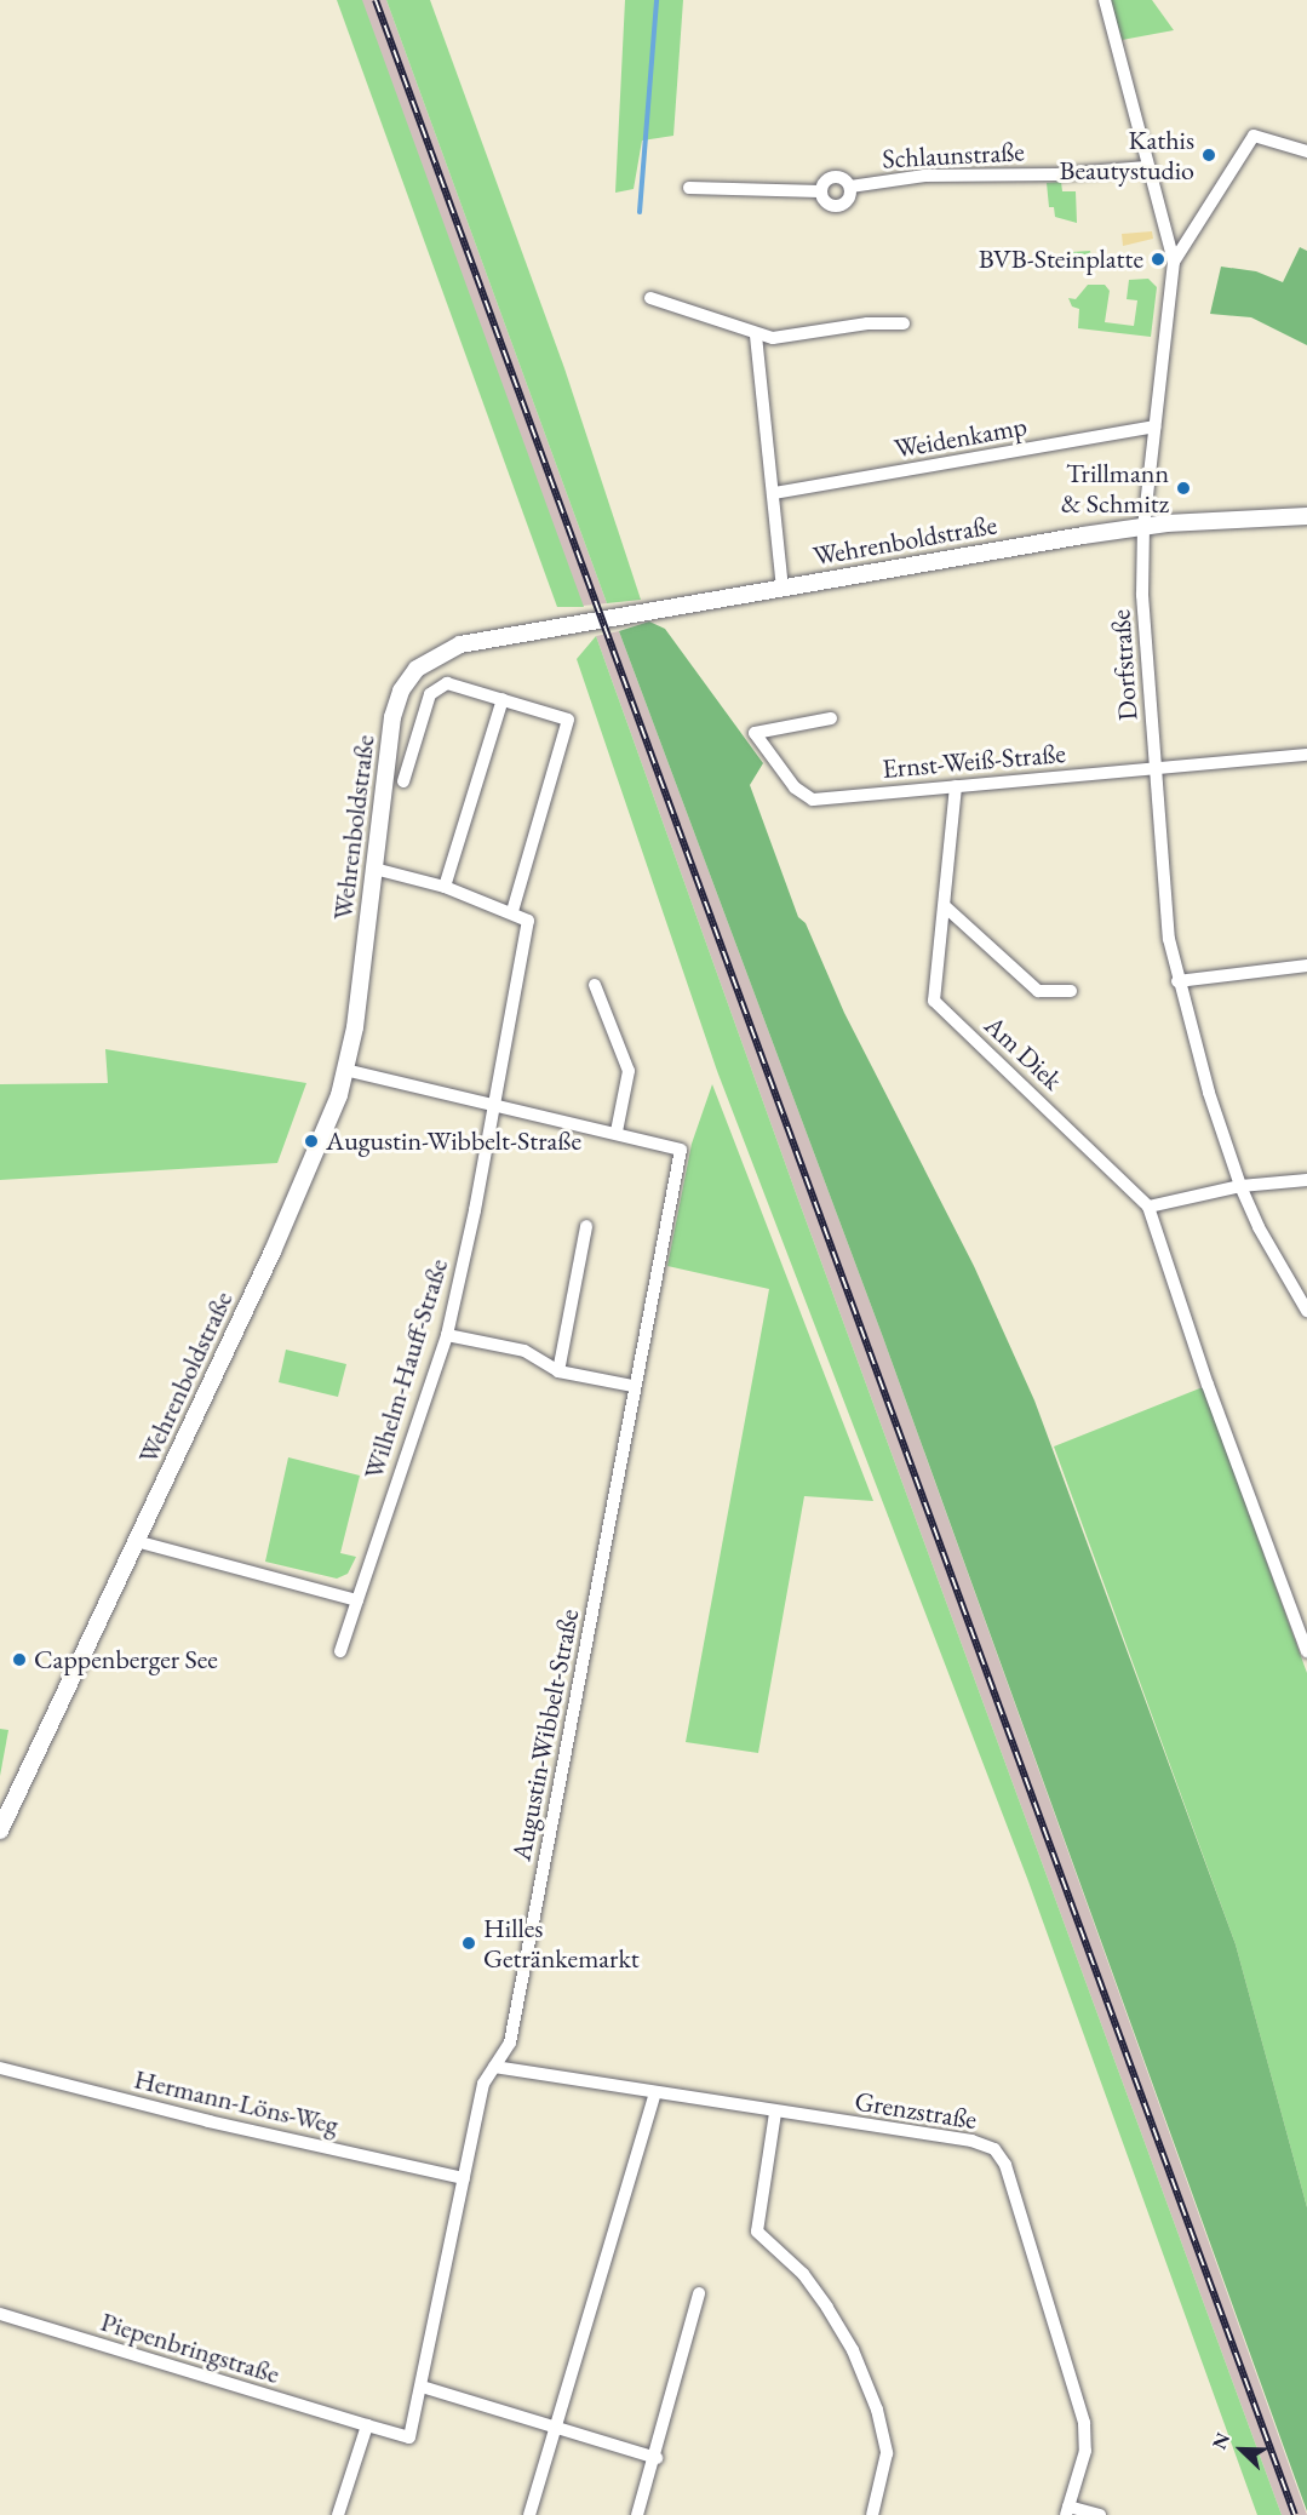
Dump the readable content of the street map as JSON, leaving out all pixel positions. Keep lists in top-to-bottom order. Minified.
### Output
{"streets":{"street":["Schlaunstraße","Weidenkamp","Wehrenboldstraße","Dorfstraße","Ernst-Weiß-Straße","Am Diek","Wilhelm-Hauff-Straße","Augustin-Wibbelt-Straße","Hermann-Löns-Weg","Grenzstraße","Piepenbringstraße"]},"crossings":[["Schlaunstraße","Dorfstraße"],["Weidenkamp","Dorfstraße"],["Wehrenboldstraße","Dorfstraße"],["Wehrenboldstraße","Augustin-Wibbelt-Straße"],["Dorfstraße","Ernst-Weiß-Straße"],["Ernst-Weiß-Straße","Am Diek"],["Wilhelm-Hauff-Straße","Augustin-Wibbelt-Straße"],["Augustin-Wibbelt-Straße","Hermann-Löns-Weg"],["Augustin-Wibbelt-Straße","Grenzstraße"],["Augustin-Wibbelt-Straße","Piepenbringstraße"]],"places":["Kathis Beautystudio","BVB-Steinplatte","Trillmann & Schmitz","Augustin-Wibbelt-Straße","Cappenberger See","Hilles Getränkemarkt"],"north":"top left"}
